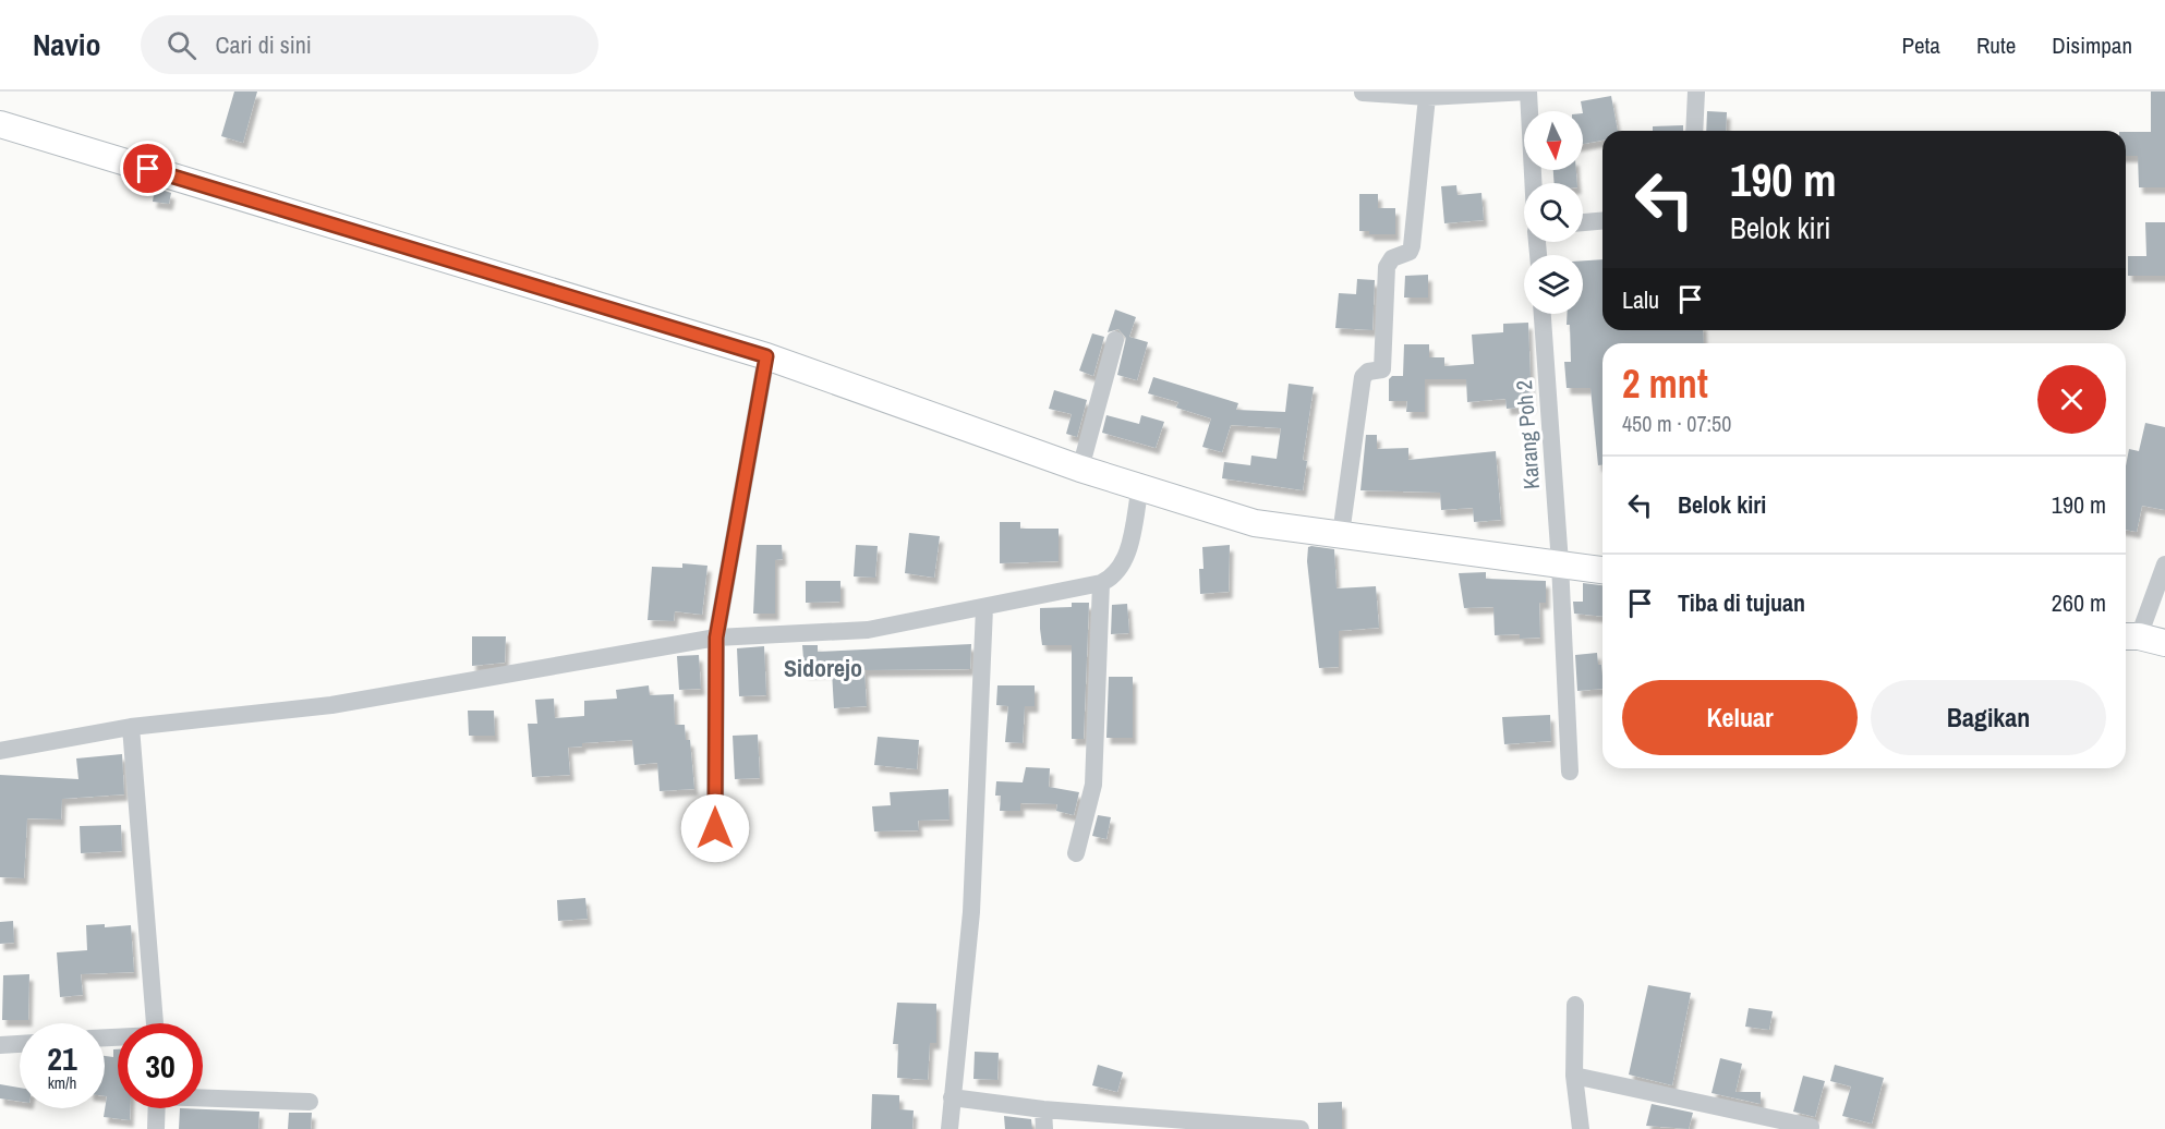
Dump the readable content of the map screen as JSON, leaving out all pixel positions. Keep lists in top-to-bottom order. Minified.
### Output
{"streets":{"street":["Karang Poh 2"]},"districts":["Sidorejo"],"north":"bottom","page":{"header":"Navio","search":"Cari di sini","nav":["Peta","Rute","Disimpan"],"turn":["190 m","Belok kiri"],"then":"Lalu","heading":["2 mnt","450 m · 07:50"],"list":[{"name":"Belok kiri","value":"190 m"},{"name":"Tiba di tujuan","value":"260 m"}],"buttons":["Keluar","Bagikan"],"speed":"21 km/h","limit":"30"}}
